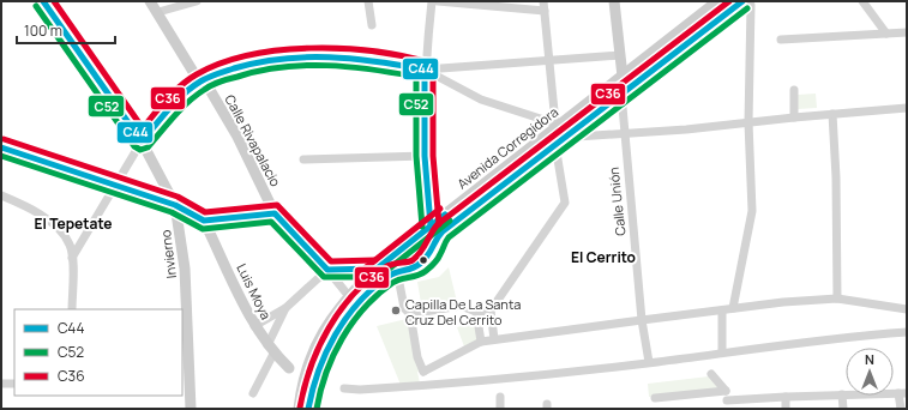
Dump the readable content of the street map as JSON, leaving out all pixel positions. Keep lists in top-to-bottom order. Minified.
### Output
{"streets":{"street":["Calle Rivapalacio","Avenida Corregidora","Calle Unión","Invierno","Luis Moya"]},"crossings":[["Avenida Corregidora","Calle Unión"]],"districts":["El Tepetate","El Cerrito"],"places":["Capilla De La Santa Cruz Del Cerrito"],"lines":["transit line C44","transit line C36","transit line C52"],"legend":["C44","C52","C36"],"scale_bar":"100 m","north":"top"}
